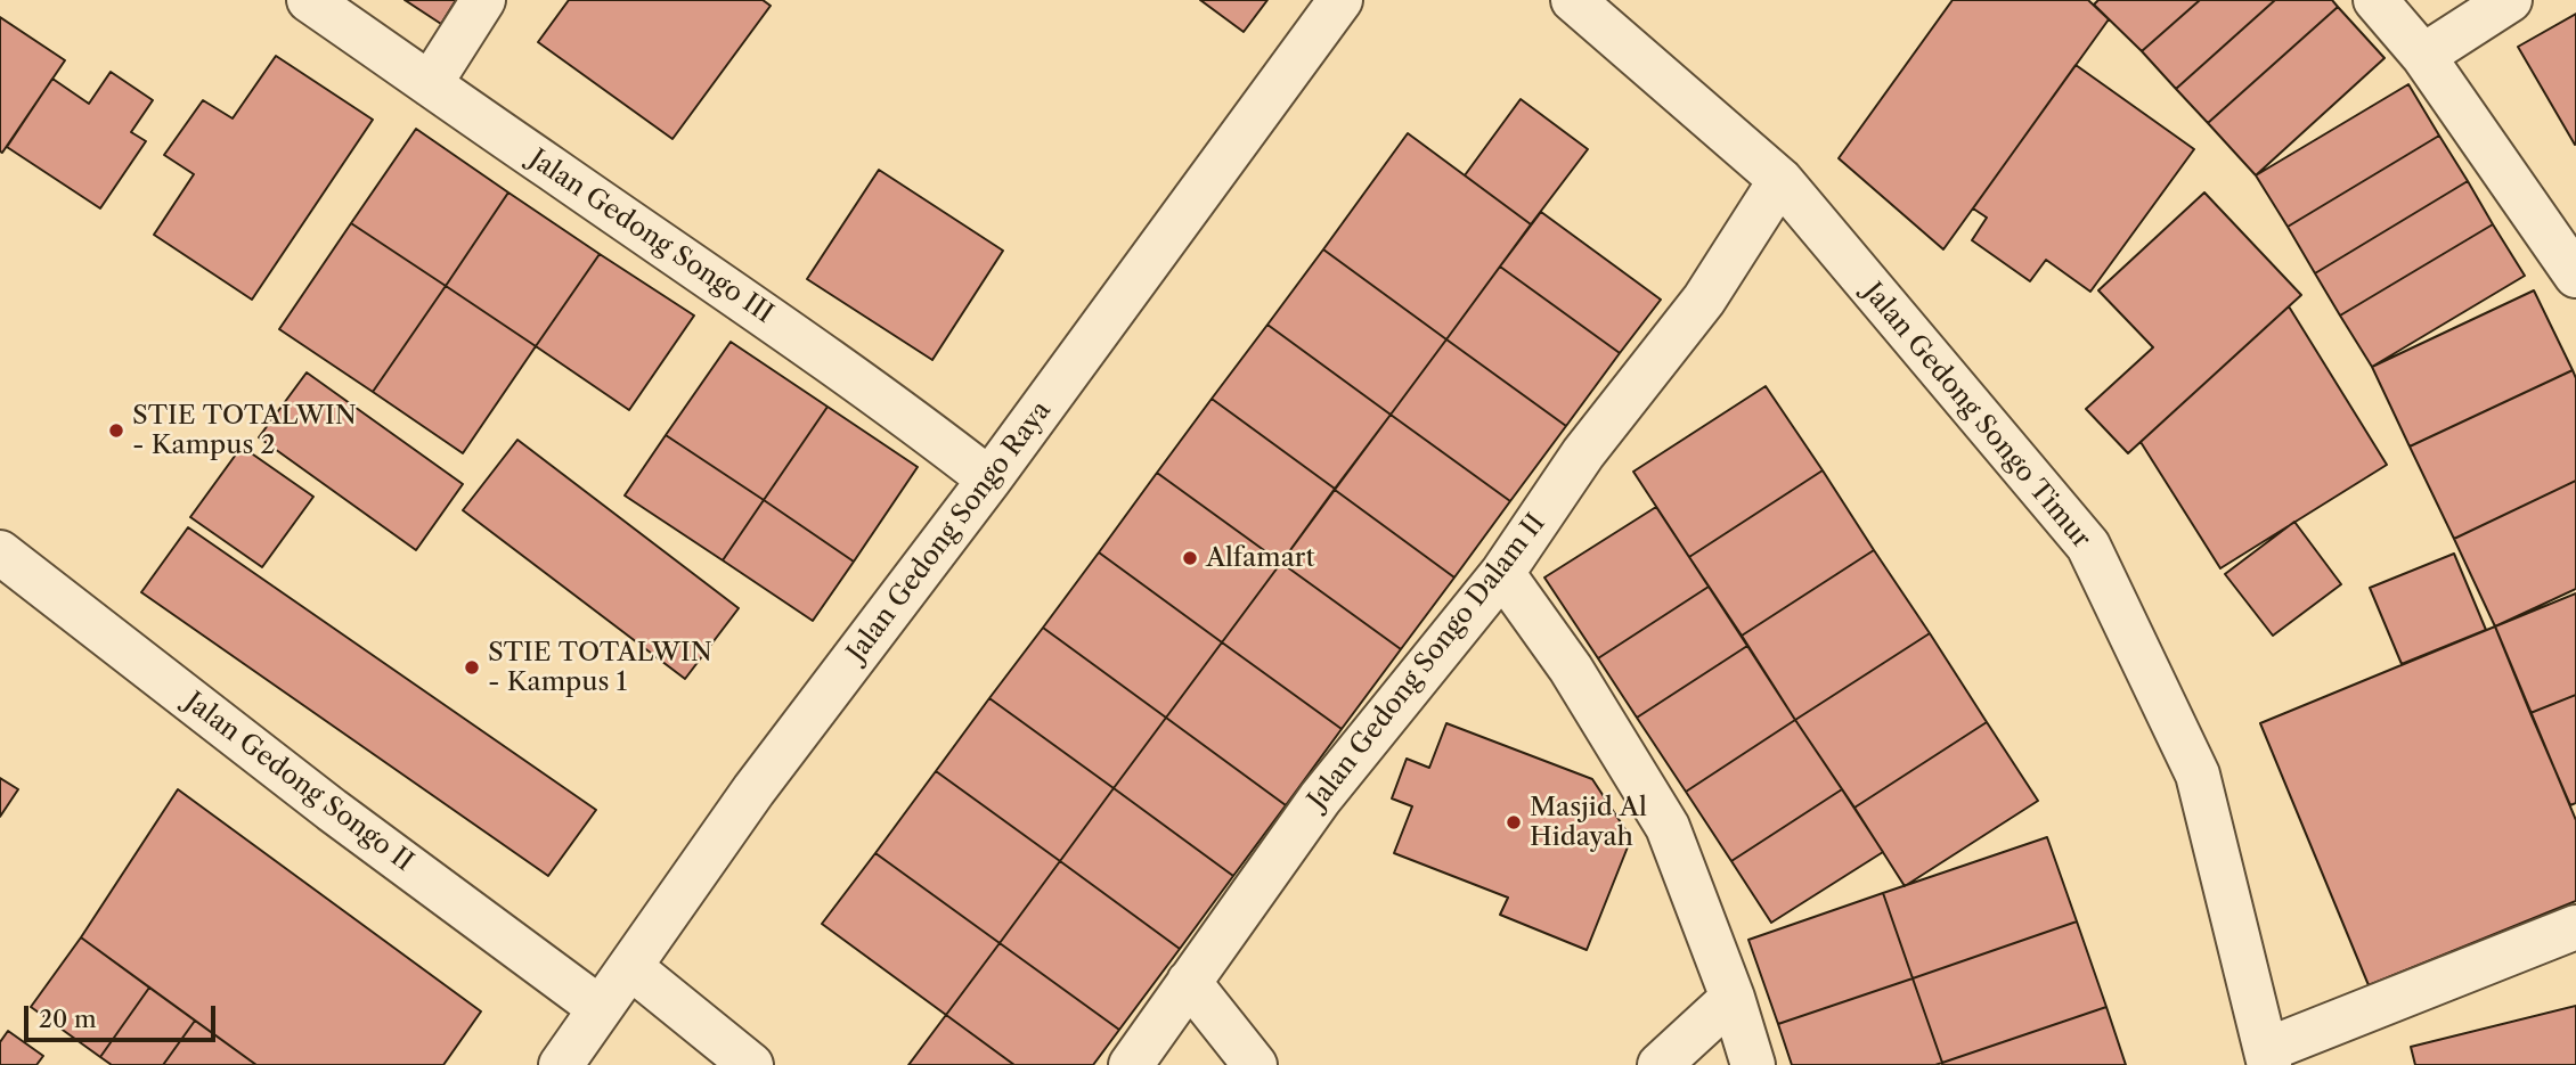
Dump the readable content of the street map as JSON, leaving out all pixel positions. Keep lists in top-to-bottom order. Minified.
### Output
{"streets":{"street":["Jalan Gedong Songo III","Jalan Gedong Songo Timur","Jalan Gedong Songo Raya","Jalan Gedong Songo Dalam II","Jalan Gedong Songo II"]},"crossings":[["Jalan Gedong Songo III","Jalan Gedong Songo Raya"],["Jalan Gedong Songo Timur","Jalan Gedong Songo Dalam II"],["Jalan Gedong Songo Raya","Jalan Gedong Songo II"]],"places":["STIE TOTALWIN - Kampus 2","Alfamart","STIE TOTALWIN - Kampus 1","Masjid Al Hidayah"],"scale_bar":"20 m"}
